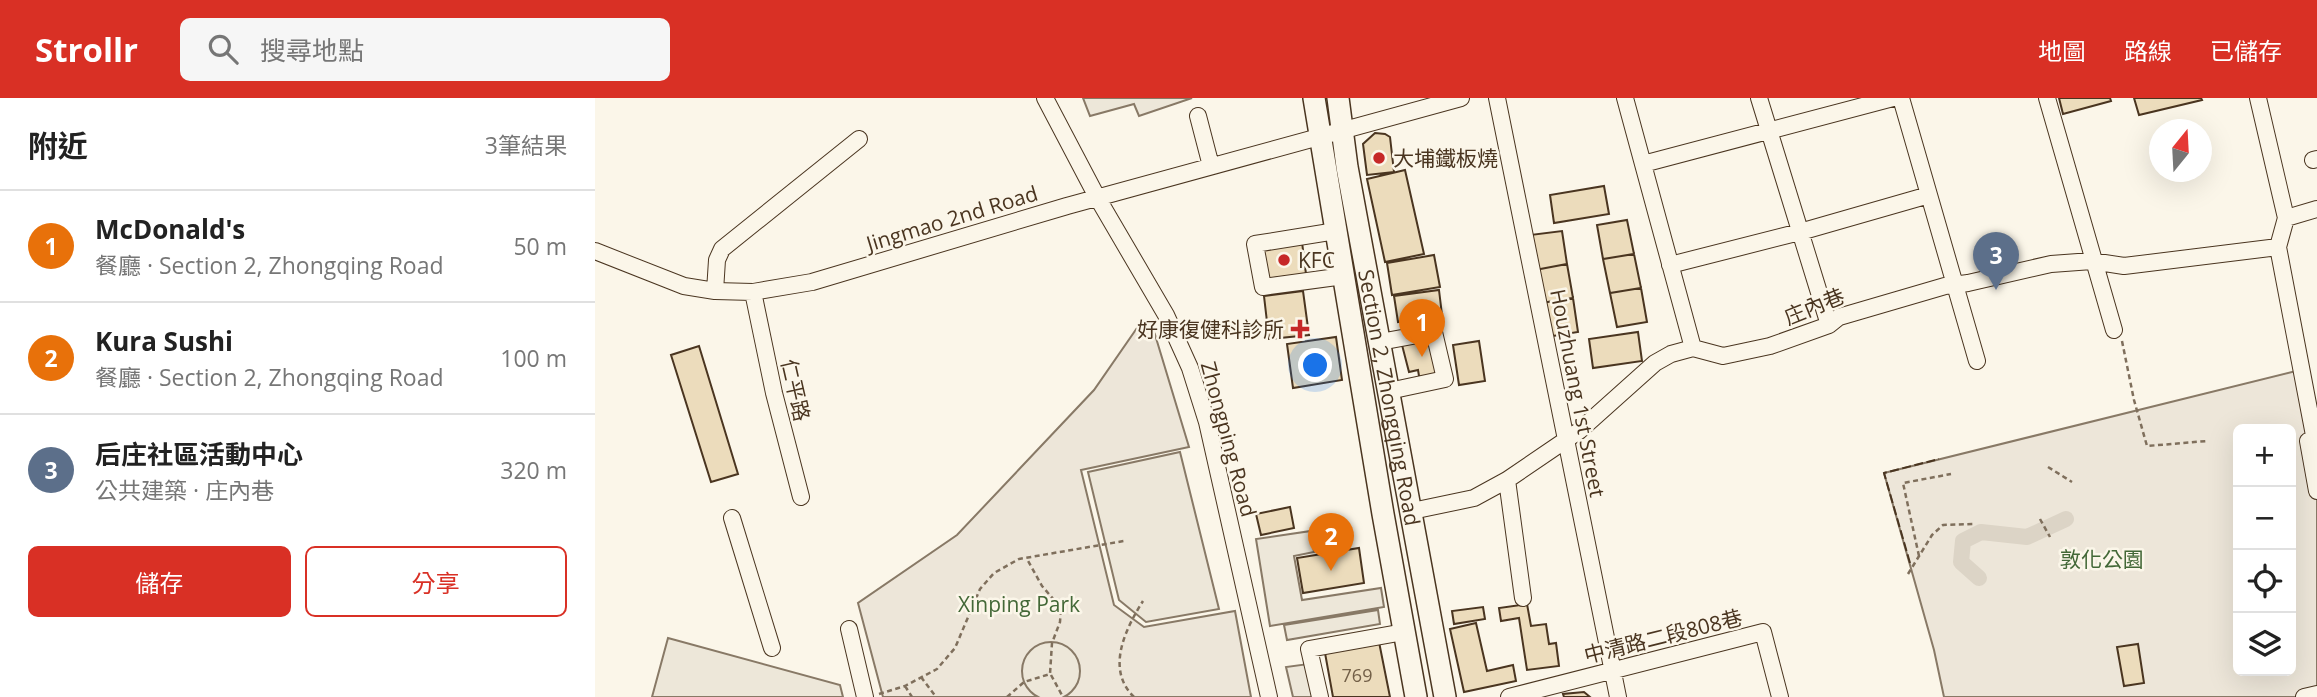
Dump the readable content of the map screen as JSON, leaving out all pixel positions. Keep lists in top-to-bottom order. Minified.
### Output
{"streets":{"main road":["Section 2, Zhongqing Road"],"street":["Jingmao 2nd Road","庄內巷","仁平路","Houzhuang 1st Street","Zhongping Road","中清路二段808巷"]},"crossings":[["Jingmao 2nd Road","仁平路"],["Jingmao 2nd Road","Section 2, Zhongqing Road"],["Jingmao 2nd Road","Zhongping Road"],["Houzhuang 1st Street","中清路二段808巷"]],"parks":["敦化公園","Xinping Park"],"places":{"other":["大埔鐵板燒","KFC"],"health":["好康復健科診所"]},"house_numbers":["769"],"north":"top","page":{"header":"Strollr","search":"搜尋地點","nav":["地圖","路線","已儲存"],"heading":["附近","3筆結果"],"list":[{"mark":"1","name":"McDonald's","note":"餐廳 · Section 2, Zhongqing Road","value":"50 m"},{"mark":"2","name":"Kura Sushi","note":"餐廳 · Section 2, Zhongqing Road","value":"100 m"},{"mark":"3","name":"后庄社區活動中心","note":"公共建築 · 庄內巷","value":"320 m"}],"pins":["3","1","2"],"map_buttons":["+","−"],"buttons":["儲存","分享"]}}
